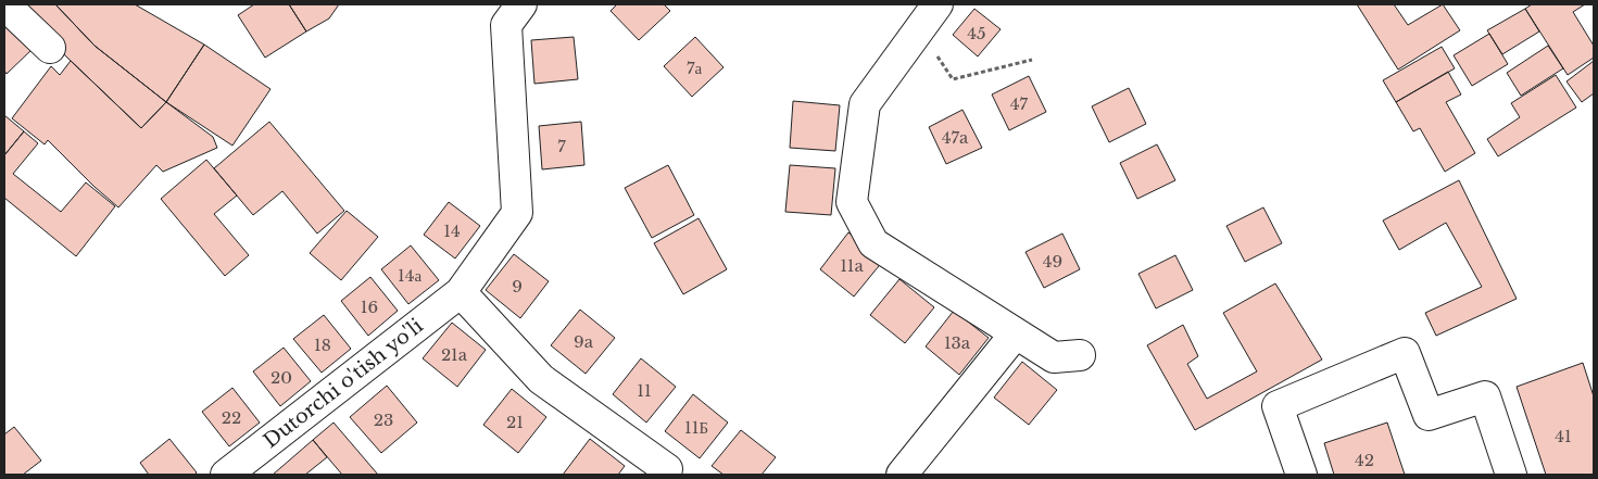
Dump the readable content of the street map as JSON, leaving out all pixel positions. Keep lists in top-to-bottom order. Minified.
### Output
{"streets":{"street":["Dutorchi o'tish yo'li"]},"house_numbers":["45","7а","47","47a","7","14","49","11a","14а","9","16","9a","13a","18","21a","20","11","22","23","21","11Б","41","42"]}
